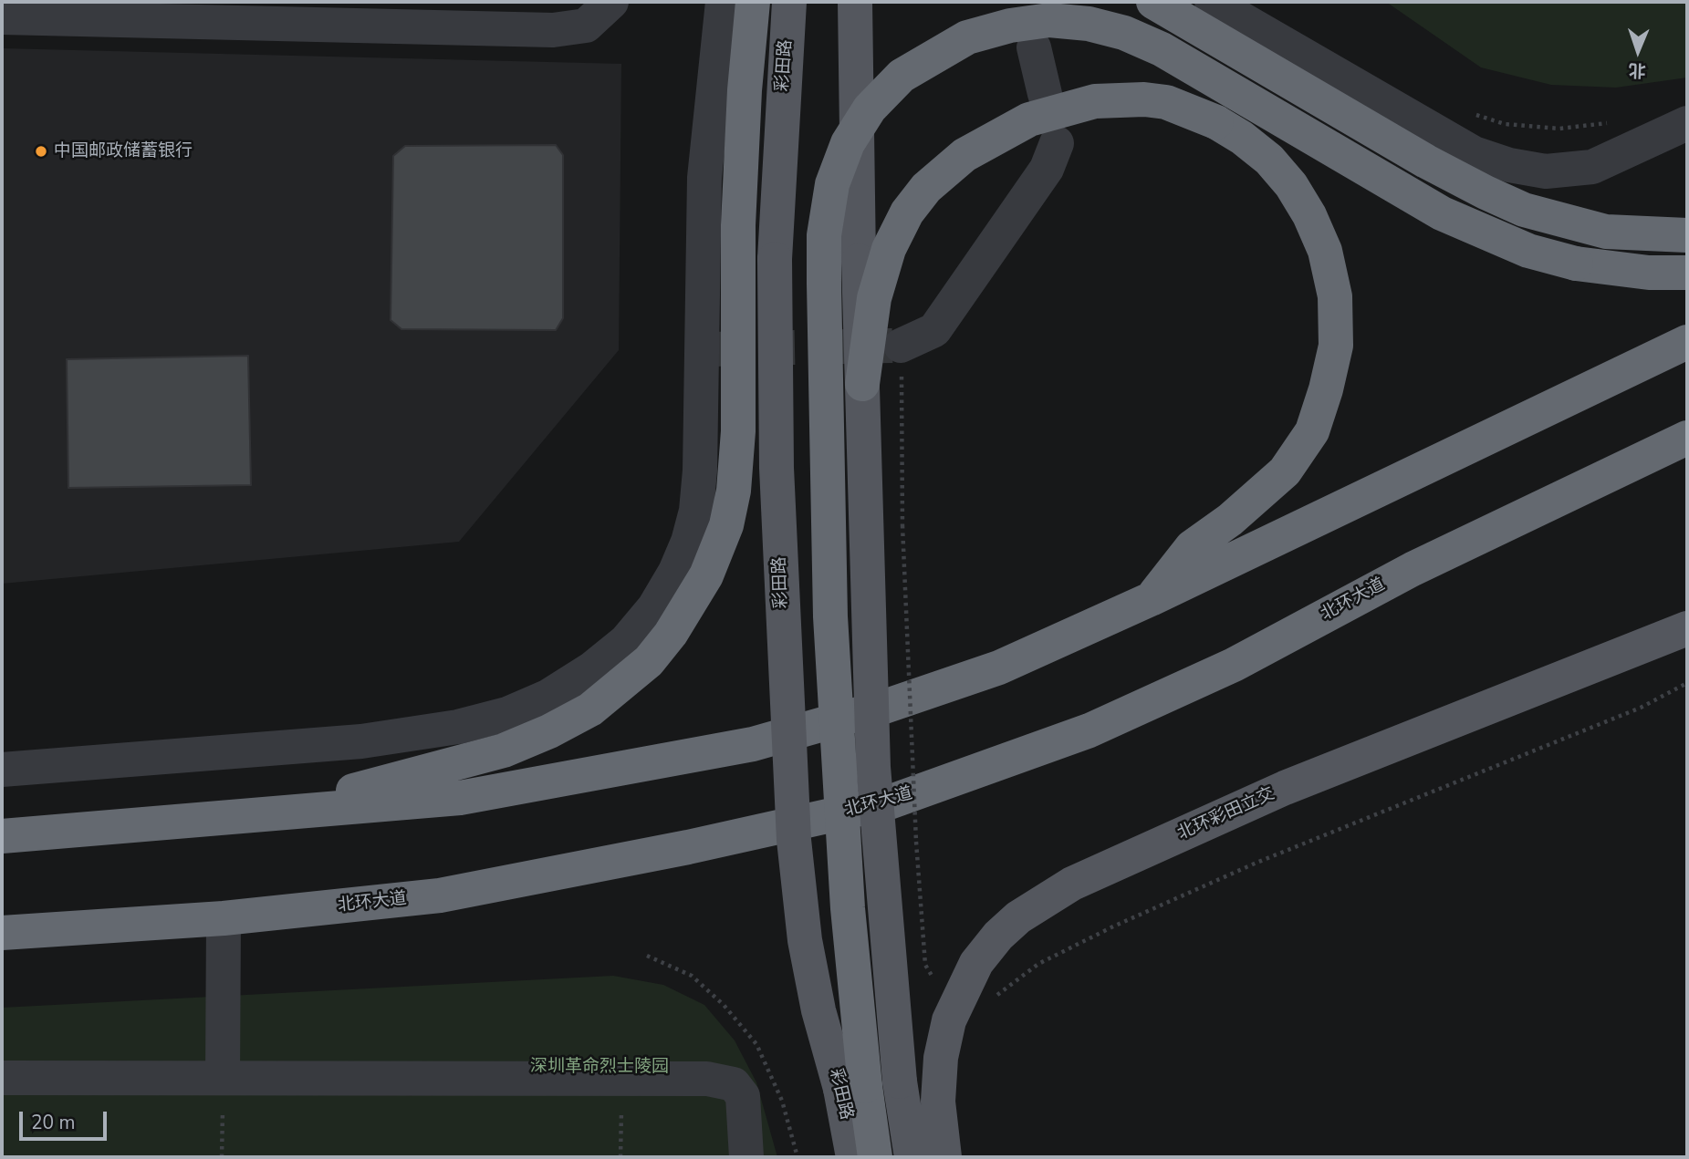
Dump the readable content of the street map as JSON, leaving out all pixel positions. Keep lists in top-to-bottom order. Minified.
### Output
{"streets":{"highway":["北环大道"],"main road":["彩田路","北环彩田立交"]},"parks":["深圳革命烈士陵园"],"places":["中国邮政储蓄银行"],"scale_bar":"20 m","north":"bottom"}
